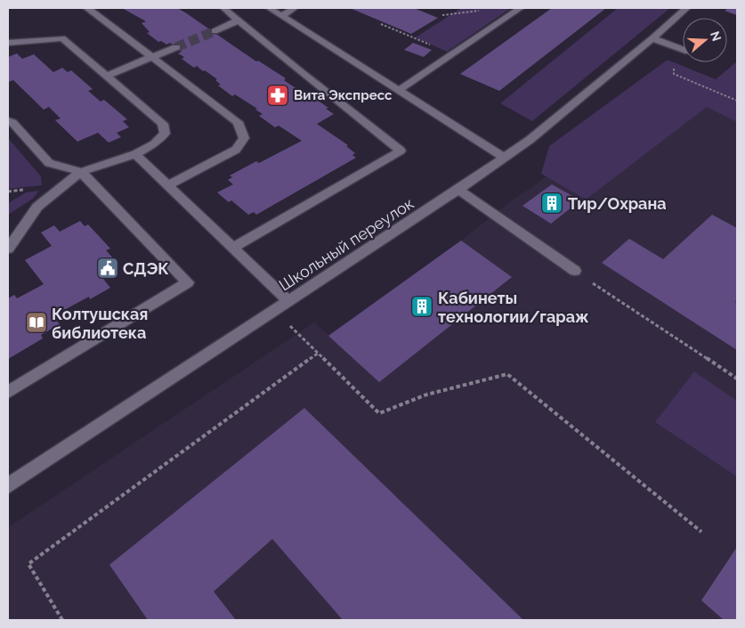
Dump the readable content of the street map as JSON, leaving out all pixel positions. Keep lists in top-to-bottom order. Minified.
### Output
{"streets":{"street":["Школьный переулок"]},"places":{"pharmacy":["Вита Экспресс"],"building":["Тир/Охрана","Кабинеты технологии/гараж"],"public building":["СДЭК"],"library":["Колтушская библиотека"]},"north":"right"}
